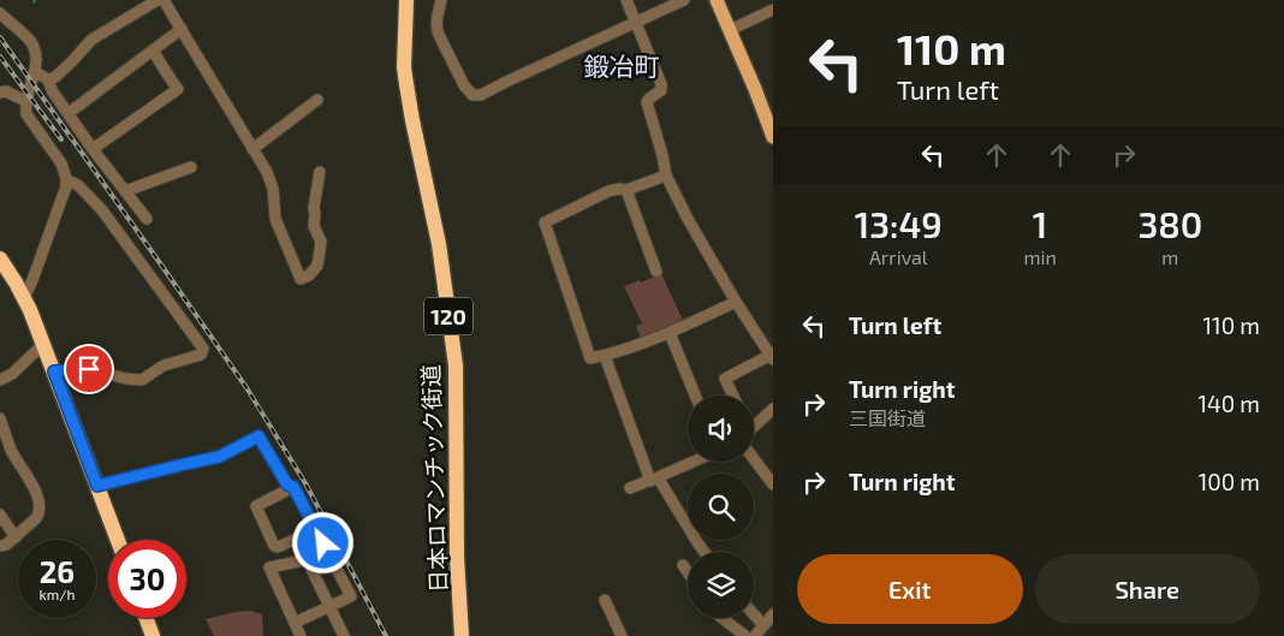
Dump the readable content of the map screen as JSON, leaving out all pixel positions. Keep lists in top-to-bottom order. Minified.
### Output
{"streets":{"highway":["120","日本ロマンチック街道"]},"districts":["鍛冶町"],"page":{"turn":["110 m","Turn left"],"eta":["13:49","Arrival","1","min","380","m"],"list":[{"name":"Turn left","value":"110 m"},{"name":"Turn right","note":"三国街道","value":"140 m"},{"name":"Turn right","value":"100 m"}],"speed":"26 km/h","limit":"30","buttons":["Exit","Share"]}}
